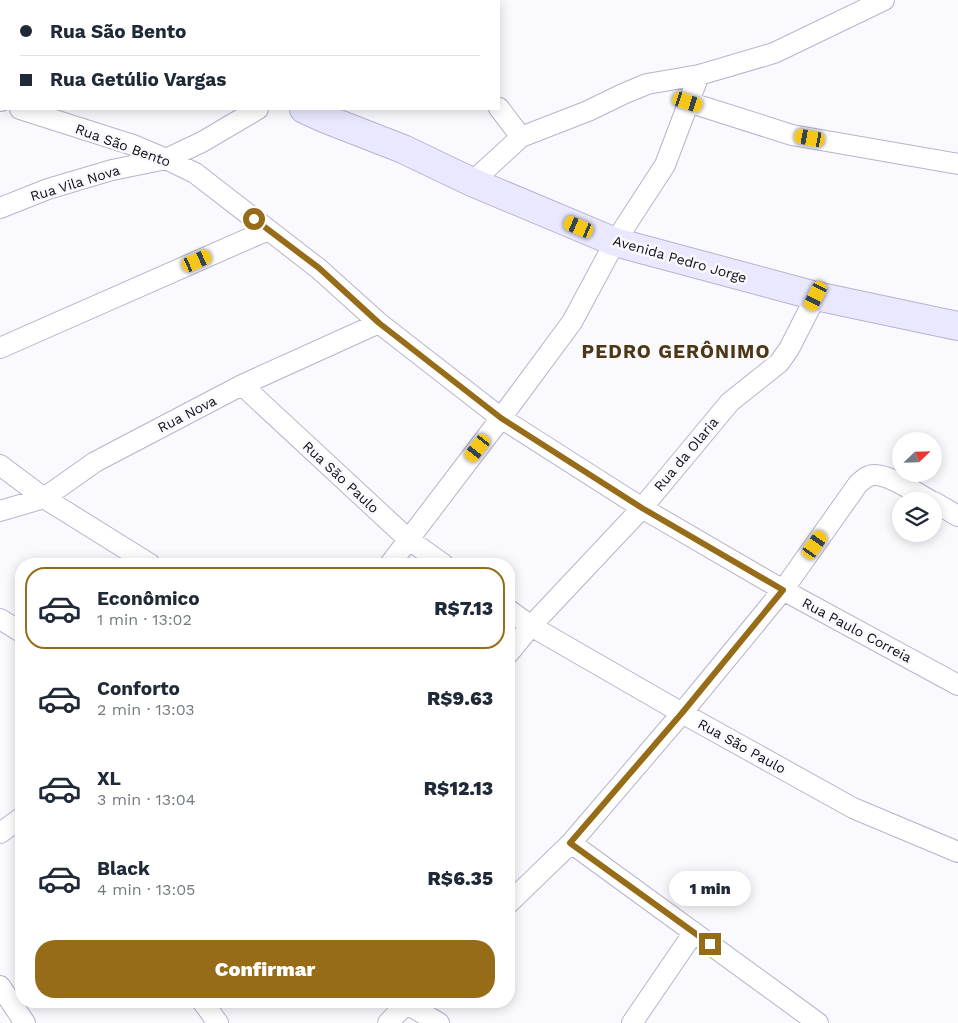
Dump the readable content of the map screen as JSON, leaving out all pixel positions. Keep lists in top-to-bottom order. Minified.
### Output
{"streets":{"street":["Rua São Bento","Rua Vila Nova","Avenida Pedro Jorge","Rua Nova","Rua da Olaria","Rua São Paulo","Rua Paulo Correia"]},"crossings":[["Rua São Bento","Rua Vila Nova"],["Rua São Bento","Rua Nova"],["Rua São Bento","Rua Paulo Correia"],["Avenida Pedro Jorge","Rua da Olaria"],["Rua Nova","Rua São Paulo"],["Rua da Olaria","Rua São Paulo"],["Rua da Olaria","Rua Paulo Correia"]],"districts":["PEDRO GERÔNIMO"],"north":"top right","page":{"banner":["Rua São Bento","Rua Getúlio Vargas"],"list":[{"name":"Econômico","note":"1 min · 13:02","value":"R$7.13"},{"name":"Conforto","note":"2 min · 13:03","value":"R$9.63"},{"name":"XL","note":"3 min · 13:04","value":"R$12.13"},{"name":"Black","note":"4 min · 13:05","value":"R$6.35"}],"bubble":"1 min","buttons":"Confirmar"}}
